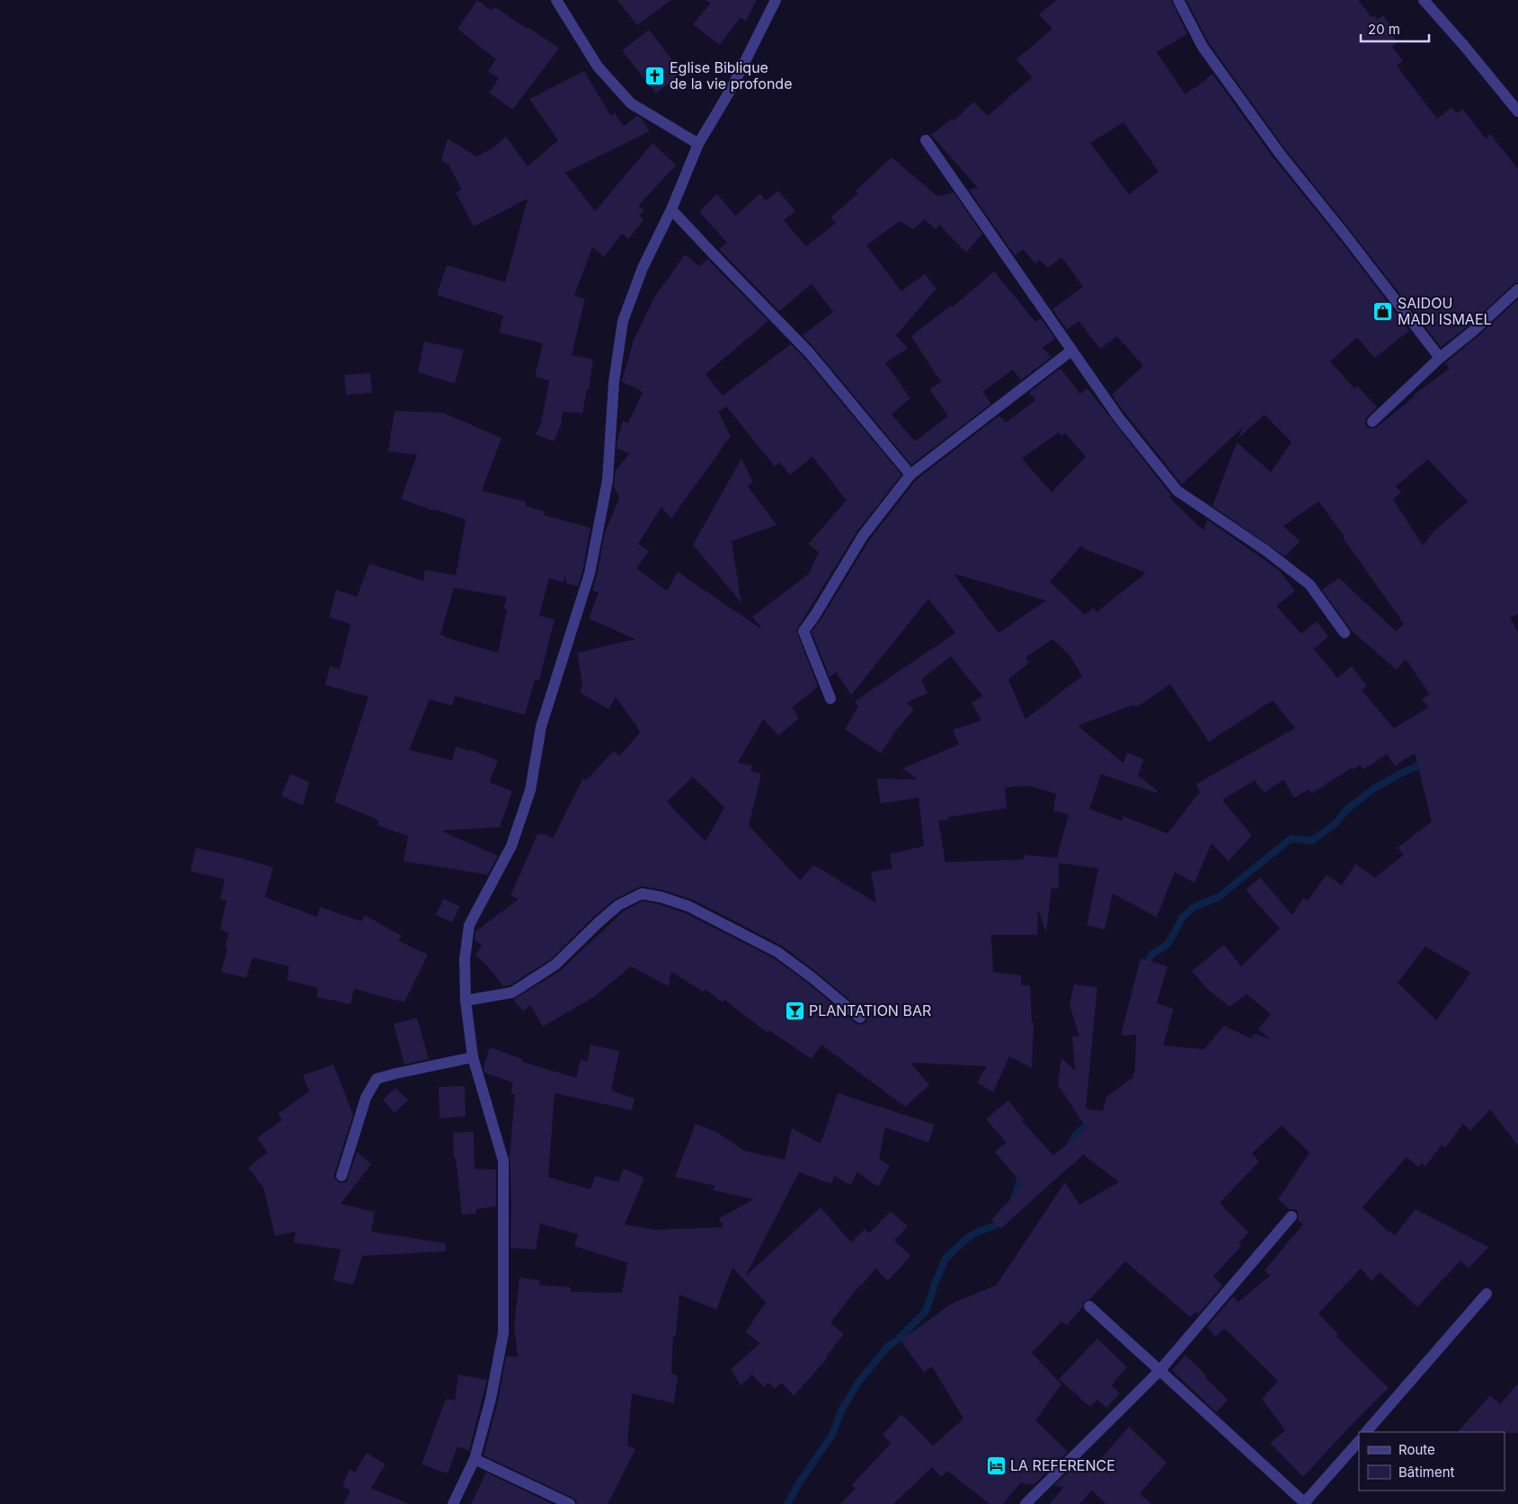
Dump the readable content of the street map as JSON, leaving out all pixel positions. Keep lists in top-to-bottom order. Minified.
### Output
{"places":{"church":["Eglise Biblique de la vie profonde"],"shop":["SAIDOU MADI ISMAEL"],"bar":["PLANTATION BAR"],"hotel":["LA REFERENCE"]},"legend":["Route","Bâtiment"],"scale_bar":"20 m"}
